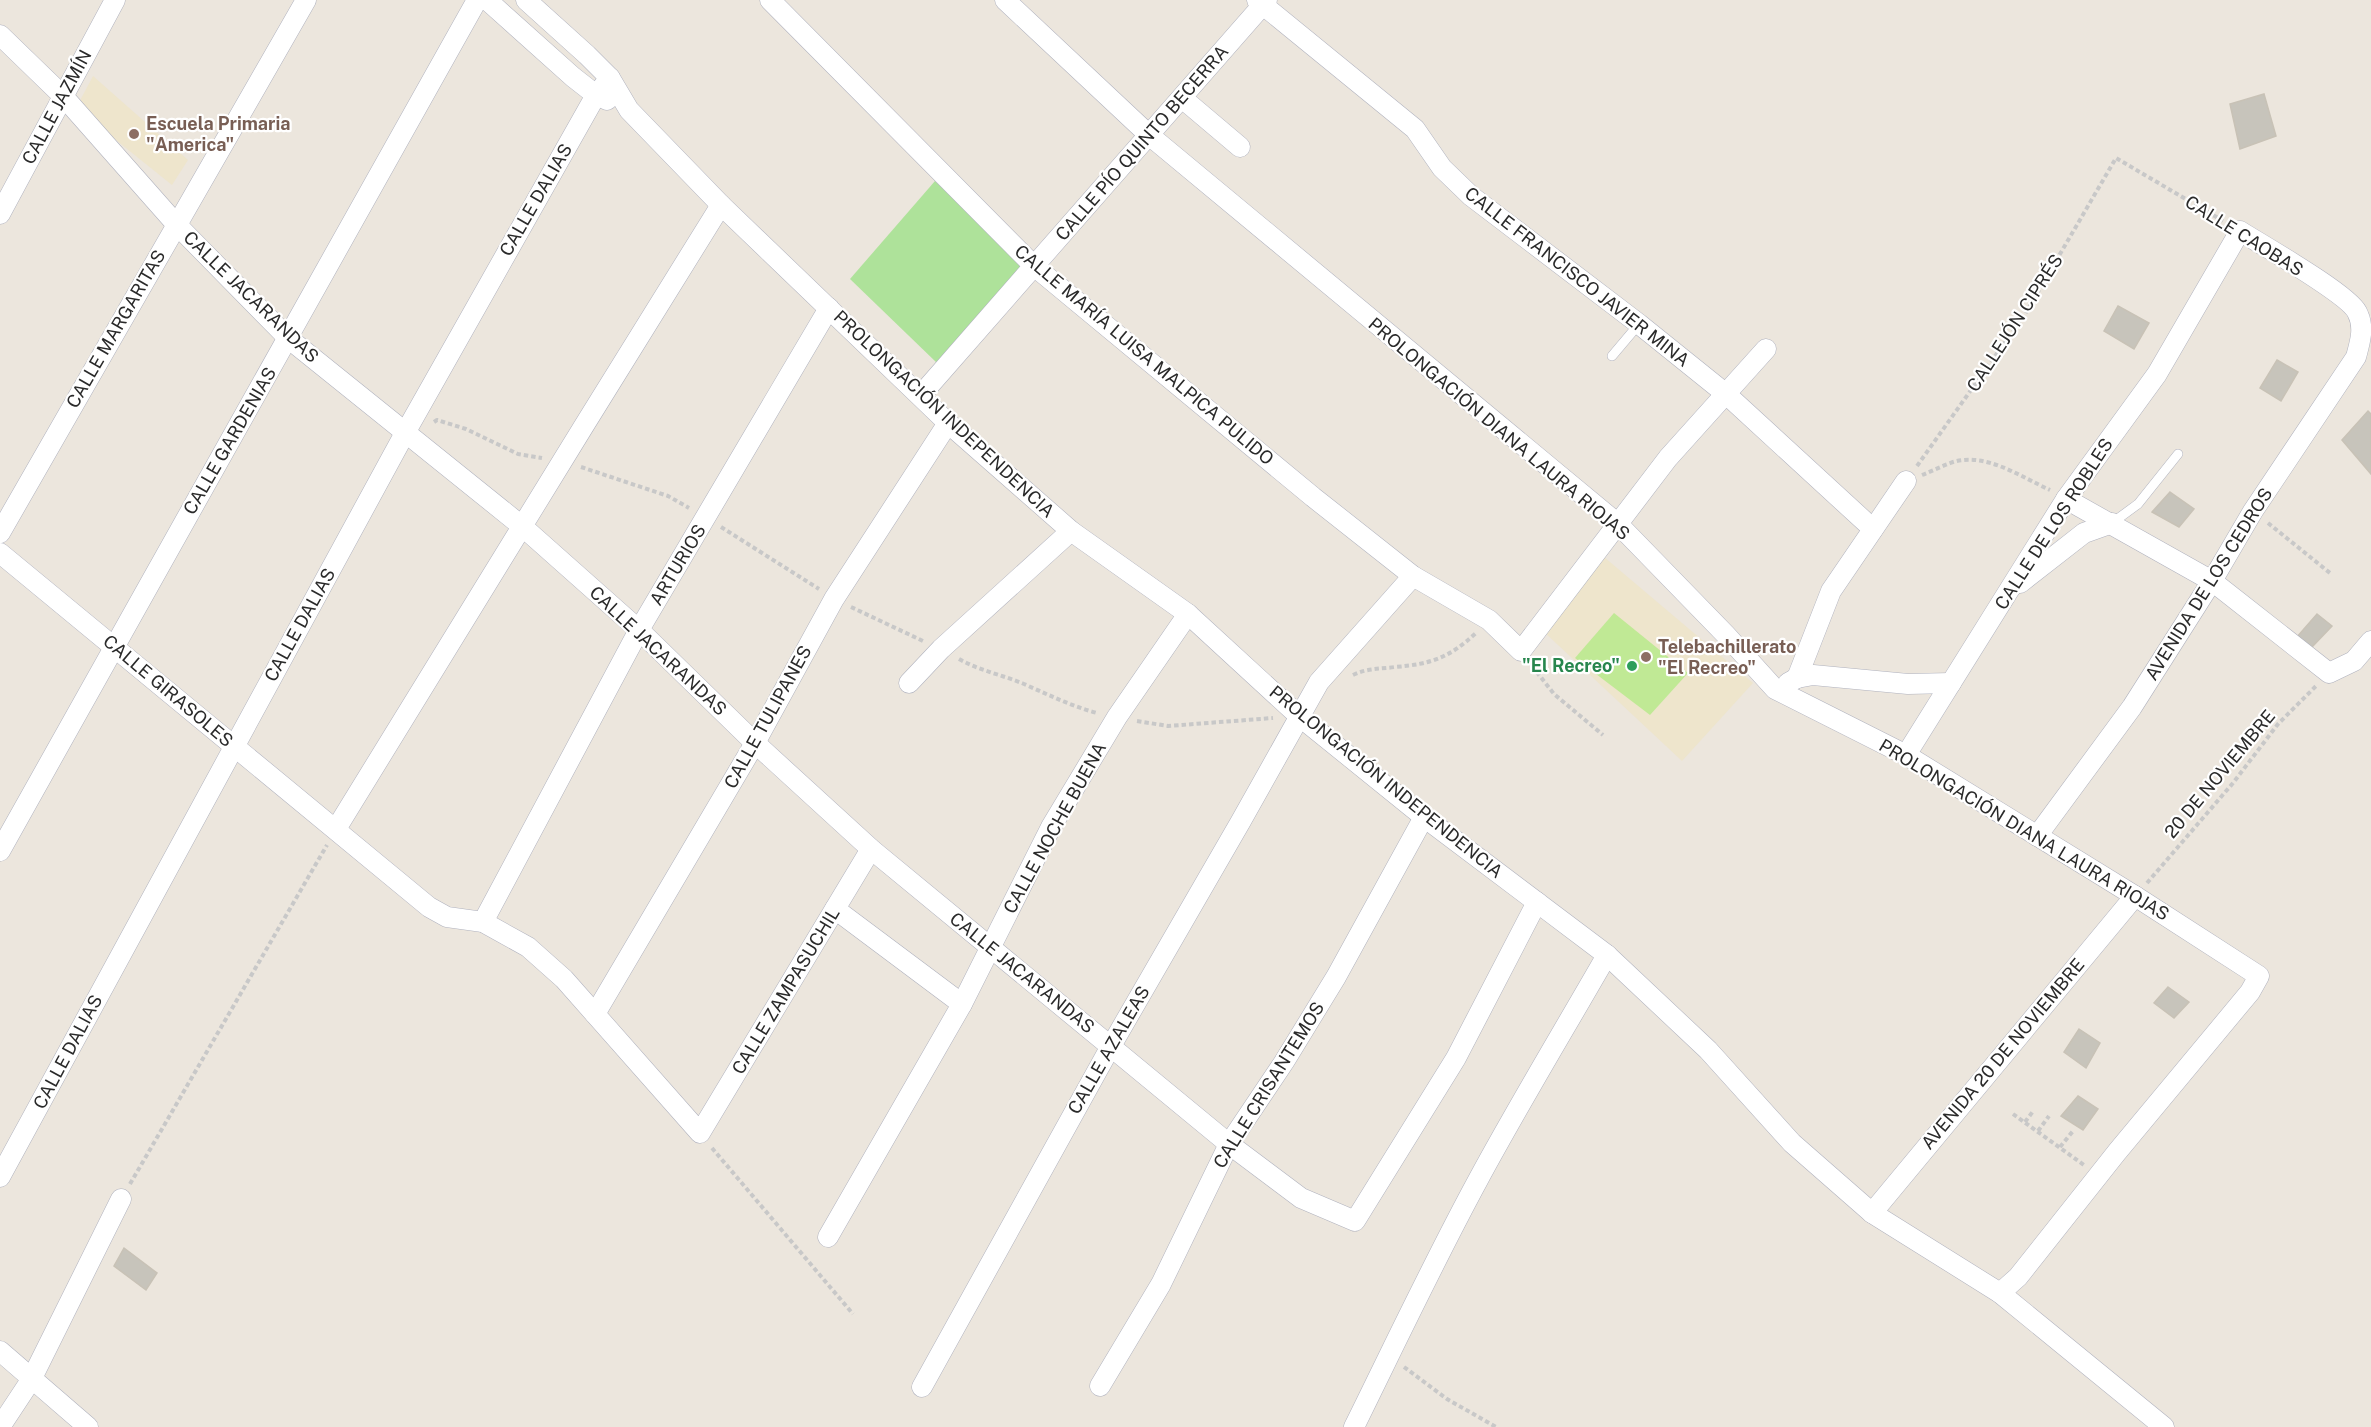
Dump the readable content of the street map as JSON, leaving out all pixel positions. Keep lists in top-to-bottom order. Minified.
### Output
{"streets":{"street":["CALLE JAZMÍN","CALLE PÍO QUINTO BECERRA","CALLE DALIAS","CALLE CAOBAS","CALLE FRANCISCO JAVIER MINA","CALLE JACARANDAS","CALLE MARGARITAS","CALLE MARÍA LUISA MALPICA PULIDO","PROLONGACIÓN INDEPENDENCIA","PROLONGACIÓN DIANA LAURA RIOJAS","CALLE GARDENIAS","CALLE DE LOS ROBLES","ARTURIOS","AVENIDA DE LOS CEDROS","CALLE GIRASOLES","CALLE TULIPANES","CALLE NOCHE BUENA","CALLE ZAMPASUCHIL","CALLE AZALEAS","AVENIDA 20 DE NOVIEMBRE","CALLE CRISANTEMOS"],"path":["CALLEJÓN CIPRÉS","20 DE NOVIEMBRE"]},"crossings":[["CALLE JAZMÍN","CALLE JACARANDAS"],["CALLE PÍO QUINTO BECERRA","CALLE FRANCISCO JAVIER MINA"],["CALLE PÍO QUINTO BECERRA","CALLE MARÍA LUISA MALPICA PULIDO"],["CALLE PÍO QUINTO BECERRA","PROLONGACIÓN INDEPENDENCIA"],["CALLE PÍO QUINTO BECERRA","PROLONGACIÓN DIANA LAURA RIOJAS"],["CALLE DALIAS","CALLE JACARANDAS"],["CALLE DALIAS","PROLONGACIÓN INDEPENDENCIA"],["CALLE DALIAS","CALLE GIRASOLES"],["CALLE CAOBAS","CALLEJÓN CIPRÉS"],["CALLE CAOBAS","CALLE DE LOS ROBLES"],["CALLE CAOBAS","AVENIDA DE LOS CEDROS"],["CALLE JACARANDAS","CALLE MARGARITAS"],["CALLE JACARANDAS","PROLONGACIÓN INDEPENDENCIA"],["CALLE JACARANDAS","CALLE GARDENIAS"],["CALLE JACARANDAS","ARTURIOS"],["CALLE JACARANDAS","CALLE TULIPANES"],["CALLE JACARANDAS","CALLE NOCHE BUENA"],["CALLE JACARANDAS","CALLE ZAMPASUCHIL"],["CALLE JACARANDAS","CALLE AZALEAS"],["CALLE JACARANDAS","CALLE CRISANTEMOS"],["CALLE MARÍA LUISA MALPICA PULIDO","CALLE AZALEAS"],["PROLONGACIÓN INDEPENDENCIA","PROLONGACIÓN DIANA LAURA RIOJAS"],["PROLONGACIÓN INDEPENDENCIA","ARTURIOS"],["PROLONGACIÓN INDEPENDENCIA","CALLE TULIPANES"],["PROLONGACIÓN INDEPENDENCIA","CALLE NOCHE BUENA"],["PROLONGACIÓN INDEPENDENCIA","CALLE AZALEAS"],["PROLONGACIÓN INDEPENDENCIA","AVENIDA 20 DE NOVIEMBRE"],["PROLONGACIÓN INDEPENDENCIA","CALLE CRISANTEMOS"],["PROLONGACIÓN DIANA LAURA RIOJAS","CALLE DE LOS ROBLES"],["PROLONGACIÓN DIANA LAURA RIOJAS","AVENIDA DE LOS CEDROS"],["PROLONGACIÓN DIANA LAURA RIOJAS","20 DE NOVIEMBRE"],["PROLONGACIÓN DIANA LAURA RIOJAS","AVENIDA 20 DE NOVIEMBRE"],["CALLE GARDENIAS","CALLE GIRASOLES"],["ARTURIOS","CALLE GIRASOLES"],["20 DE NOVIEMBRE","AVENIDA 20 DE NOVIEMBRE"]],"places":["Escuela Primaria \"America\"","Telebachillerato \"El Recreo\"","\"El Recreo\""]}
